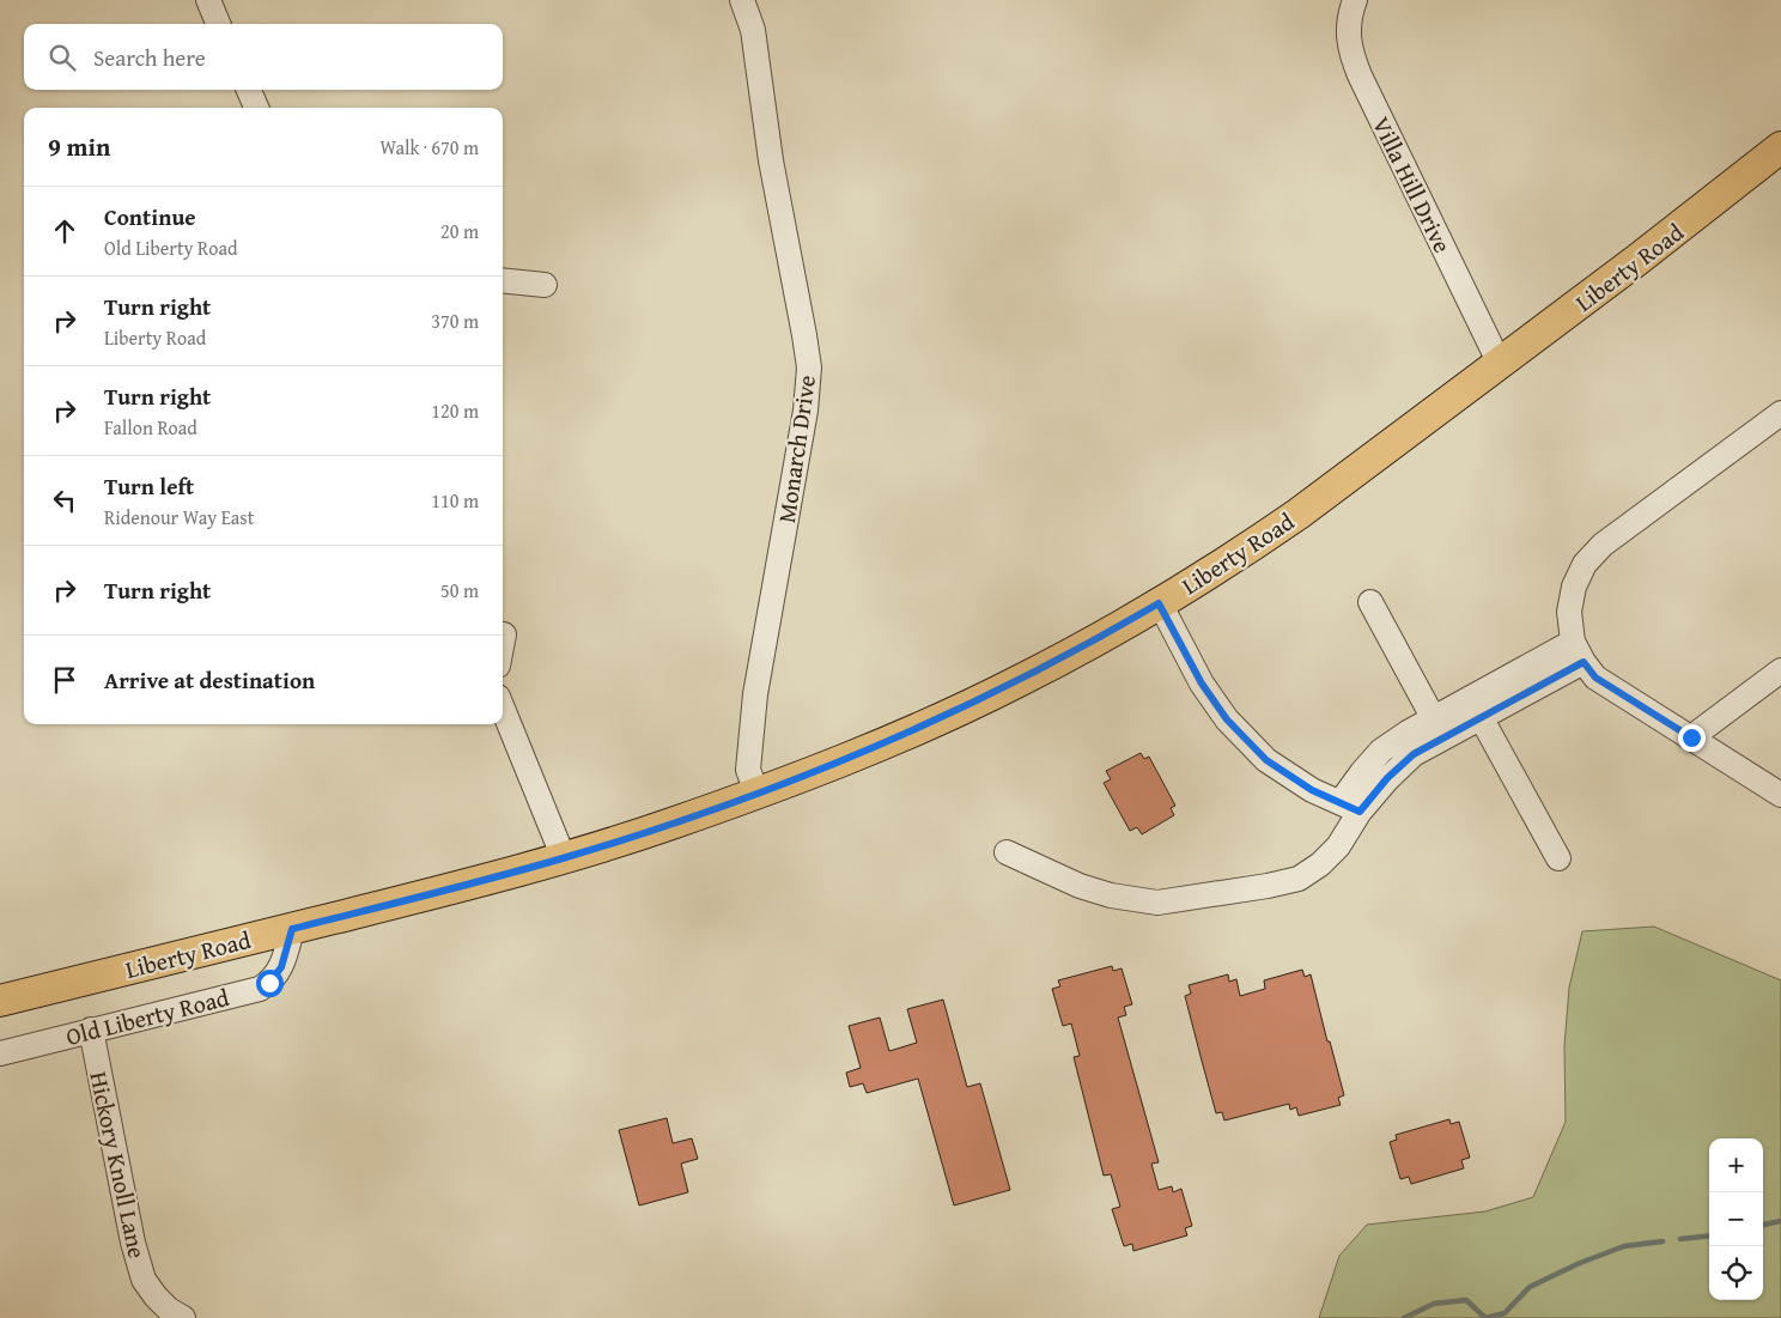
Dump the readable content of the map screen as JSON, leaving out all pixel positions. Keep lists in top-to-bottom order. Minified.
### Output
{"streets":{"main road":["Liberty Road"],"street":["Villa Hill Drive","Monarch Drive","Old Liberty Road","Hickory Knoll Lane"]},"crossings":[["Villa Hill Drive","Liberty Road"],["Liberty Road","Monarch Drive"],["Liberty Road","Old Liberty Road"],["Old Liberty Road","Hickory Knoll Lane"]],"page":{"search":"Search here","heading":["9 min","Walk · 670 m"],"list":[["Continue","Old Liberty Road","20 m"],["Turn right","Liberty Road","370 m"],["Turn right","Fallon Road","120 m"],["Turn left","Ridenour Way East","110 m"],["Turn right","50 m"],"Arrive at destination"],"map_buttons":["+","−"]}}
